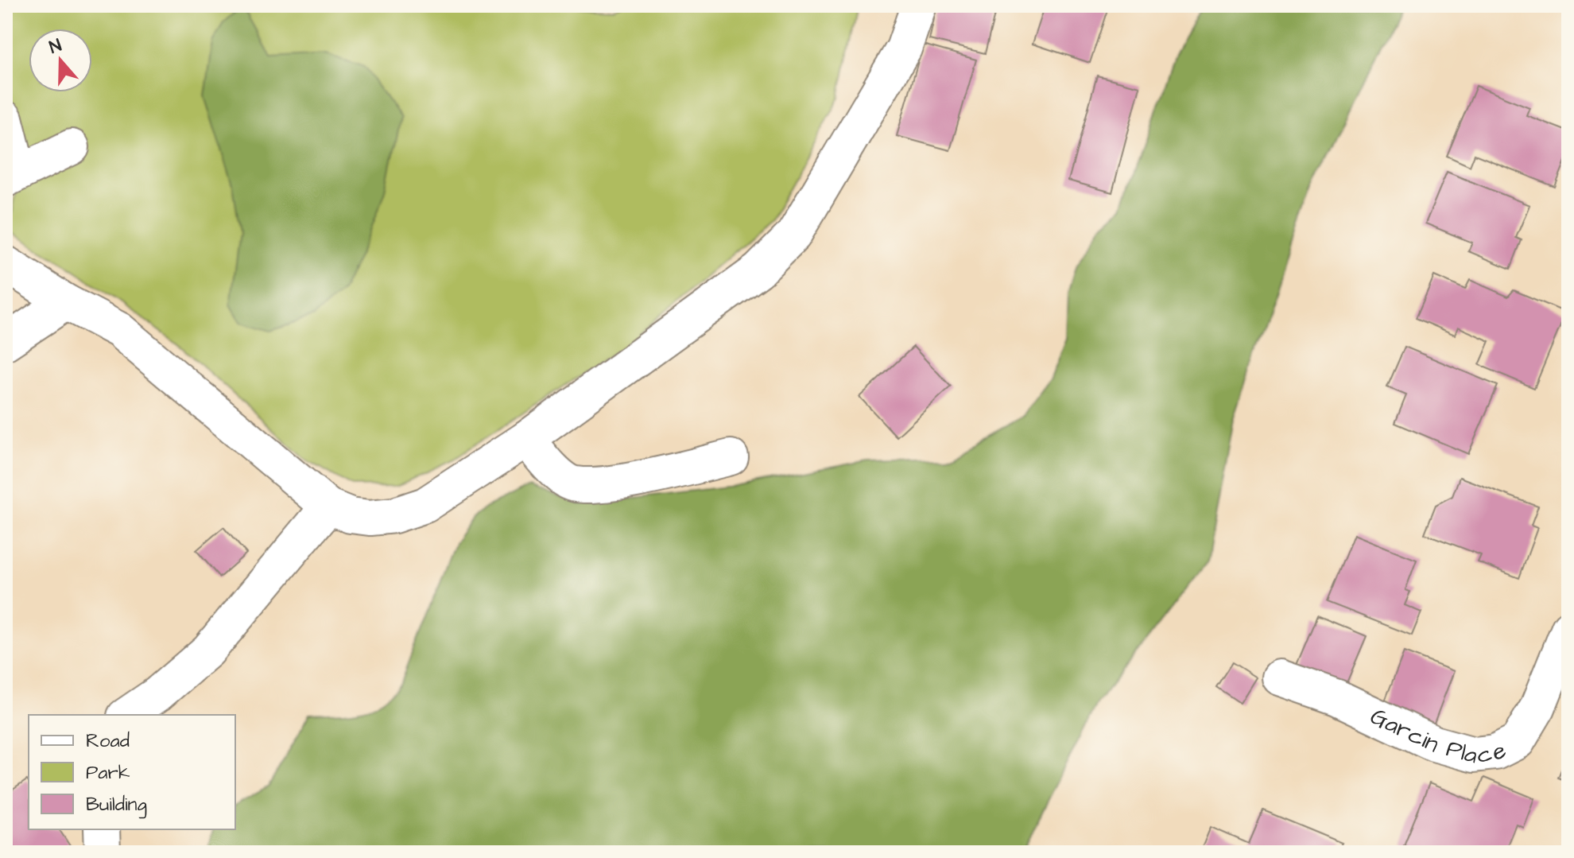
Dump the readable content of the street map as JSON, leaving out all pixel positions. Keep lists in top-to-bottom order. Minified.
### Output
{"streets":{"street":["Garcin Place"]},"legend":["Road","Park","Building"],"north":"top"}
